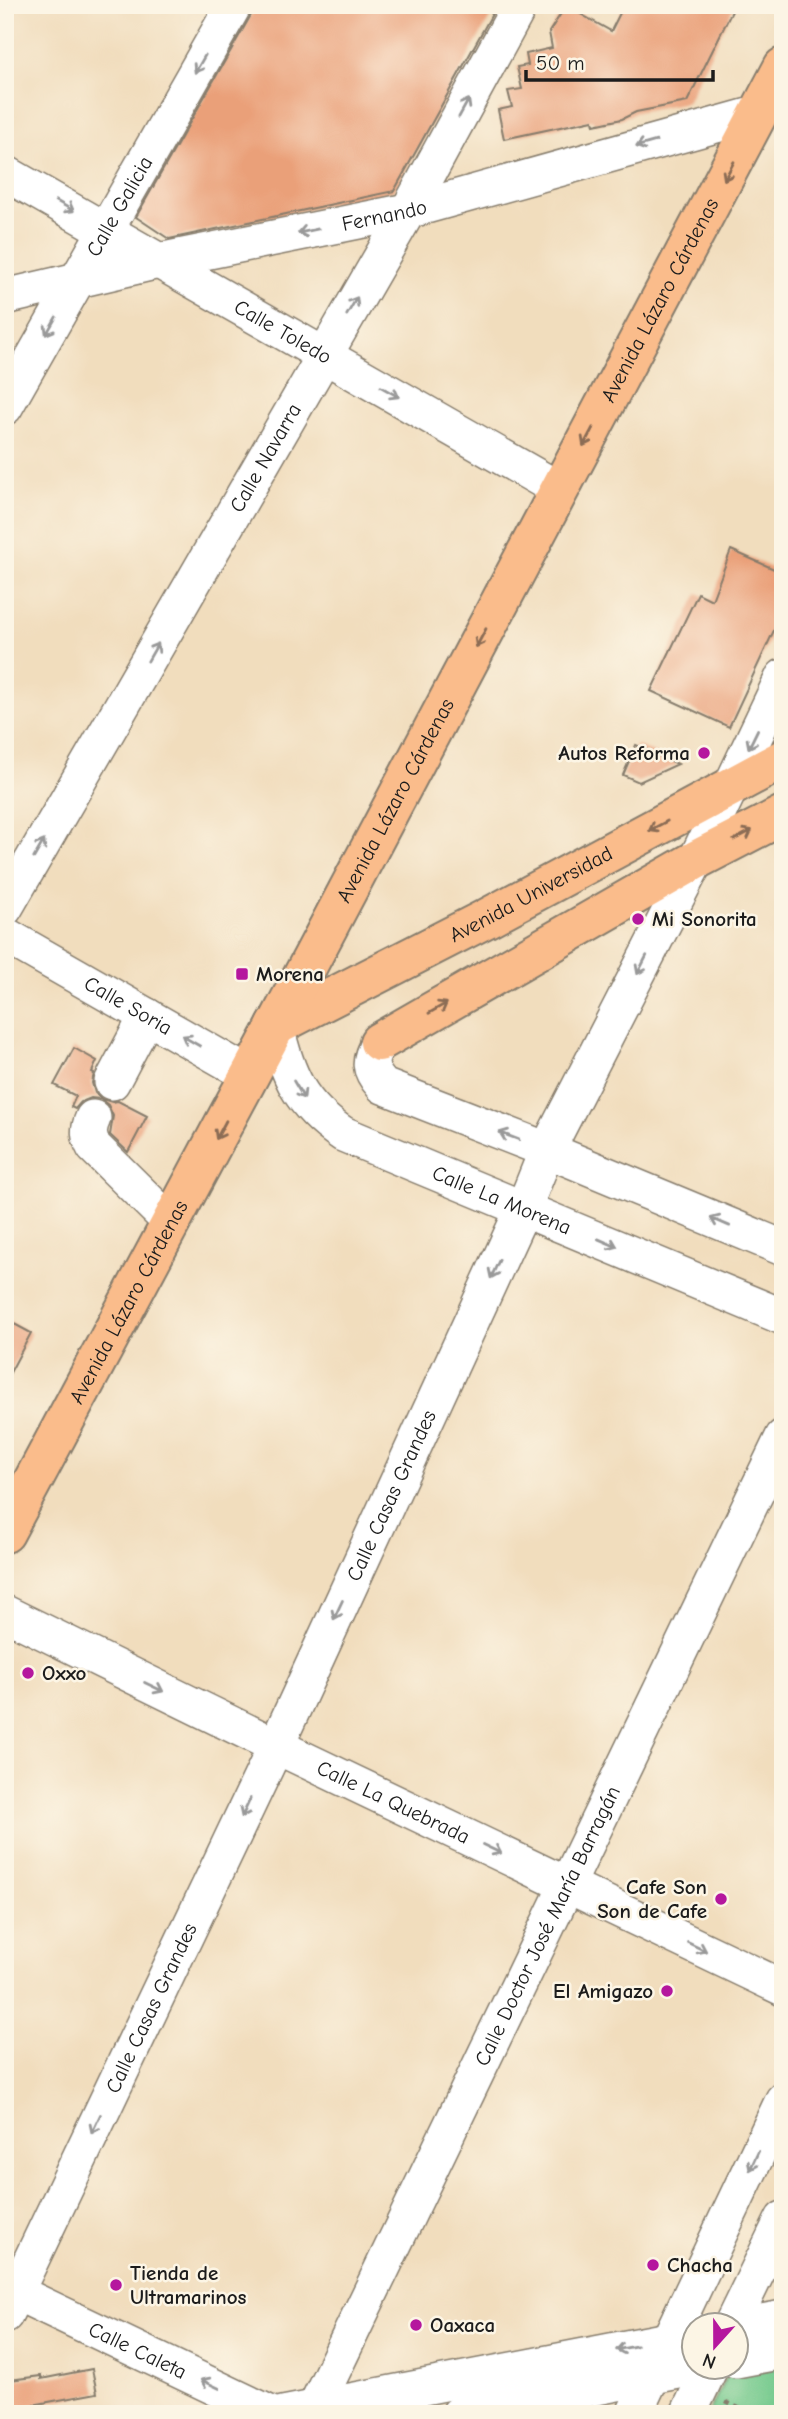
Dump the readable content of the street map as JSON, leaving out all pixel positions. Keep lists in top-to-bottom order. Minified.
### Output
{"streets":{"main road":["Avenida Lázaro Cárdenas","Avenida Universidad"],"street":["Calle Galicia","Fernando","Calle Toledo","Calle Navarra","Calle Soria","Calle La Morena","Calle Casas Grandes","Calle La Quebrada","Calle Doctor José María Barragán","Calle Caleta"]},"crossings":[["Calle Galicia","Fernando"],["Calle Galicia","Calle Toledo"],["Fernando","Avenida Lázaro Cárdenas"],["Fernando","Calle Toledo"],["Fernando","Calle Navarra"],["Avenida Lázaro Cárdenas","Calle Toledo"],["Avenida Lázaro Cárdenas","Avenida Universidad"],["Avenida Lázaro Cárdenas","Calle Soria"],["Avenida Lázaro Cárdenas","Calle La Morena"],["Calle Toledo","Calle Navarra"],["Avenida Universidad","Calle La Morena"],["Avenida Universidad","Calle Casas Grandes"],["Calle La Morena","Calle Casas Grandes"],["Calle Casas Grandes","Calle La Quebrada"],["Calle Casas Grandes","Calle Caleta"],["Calle La Quebrada","Calle Doctor José María Barragán"]],"one_way":["Calle Galicia","Fernando","Avenida Lázaro Cárdenas","Calle Toledo","Calle Navarra","Calle Soria","Calle Casas Grandes","Calle La Quebrada","Calle Caleta"],"places":{"other":["Autos Reforma","Mi Sonorita","Oxxo","Cafe Son Son de Cafe","El Amigazo","Chacha","Tienda de Ultramarinos","Oaxaca"],"transit":["Morena"]},"scale_bar":"50 m","north":"bottom"}
